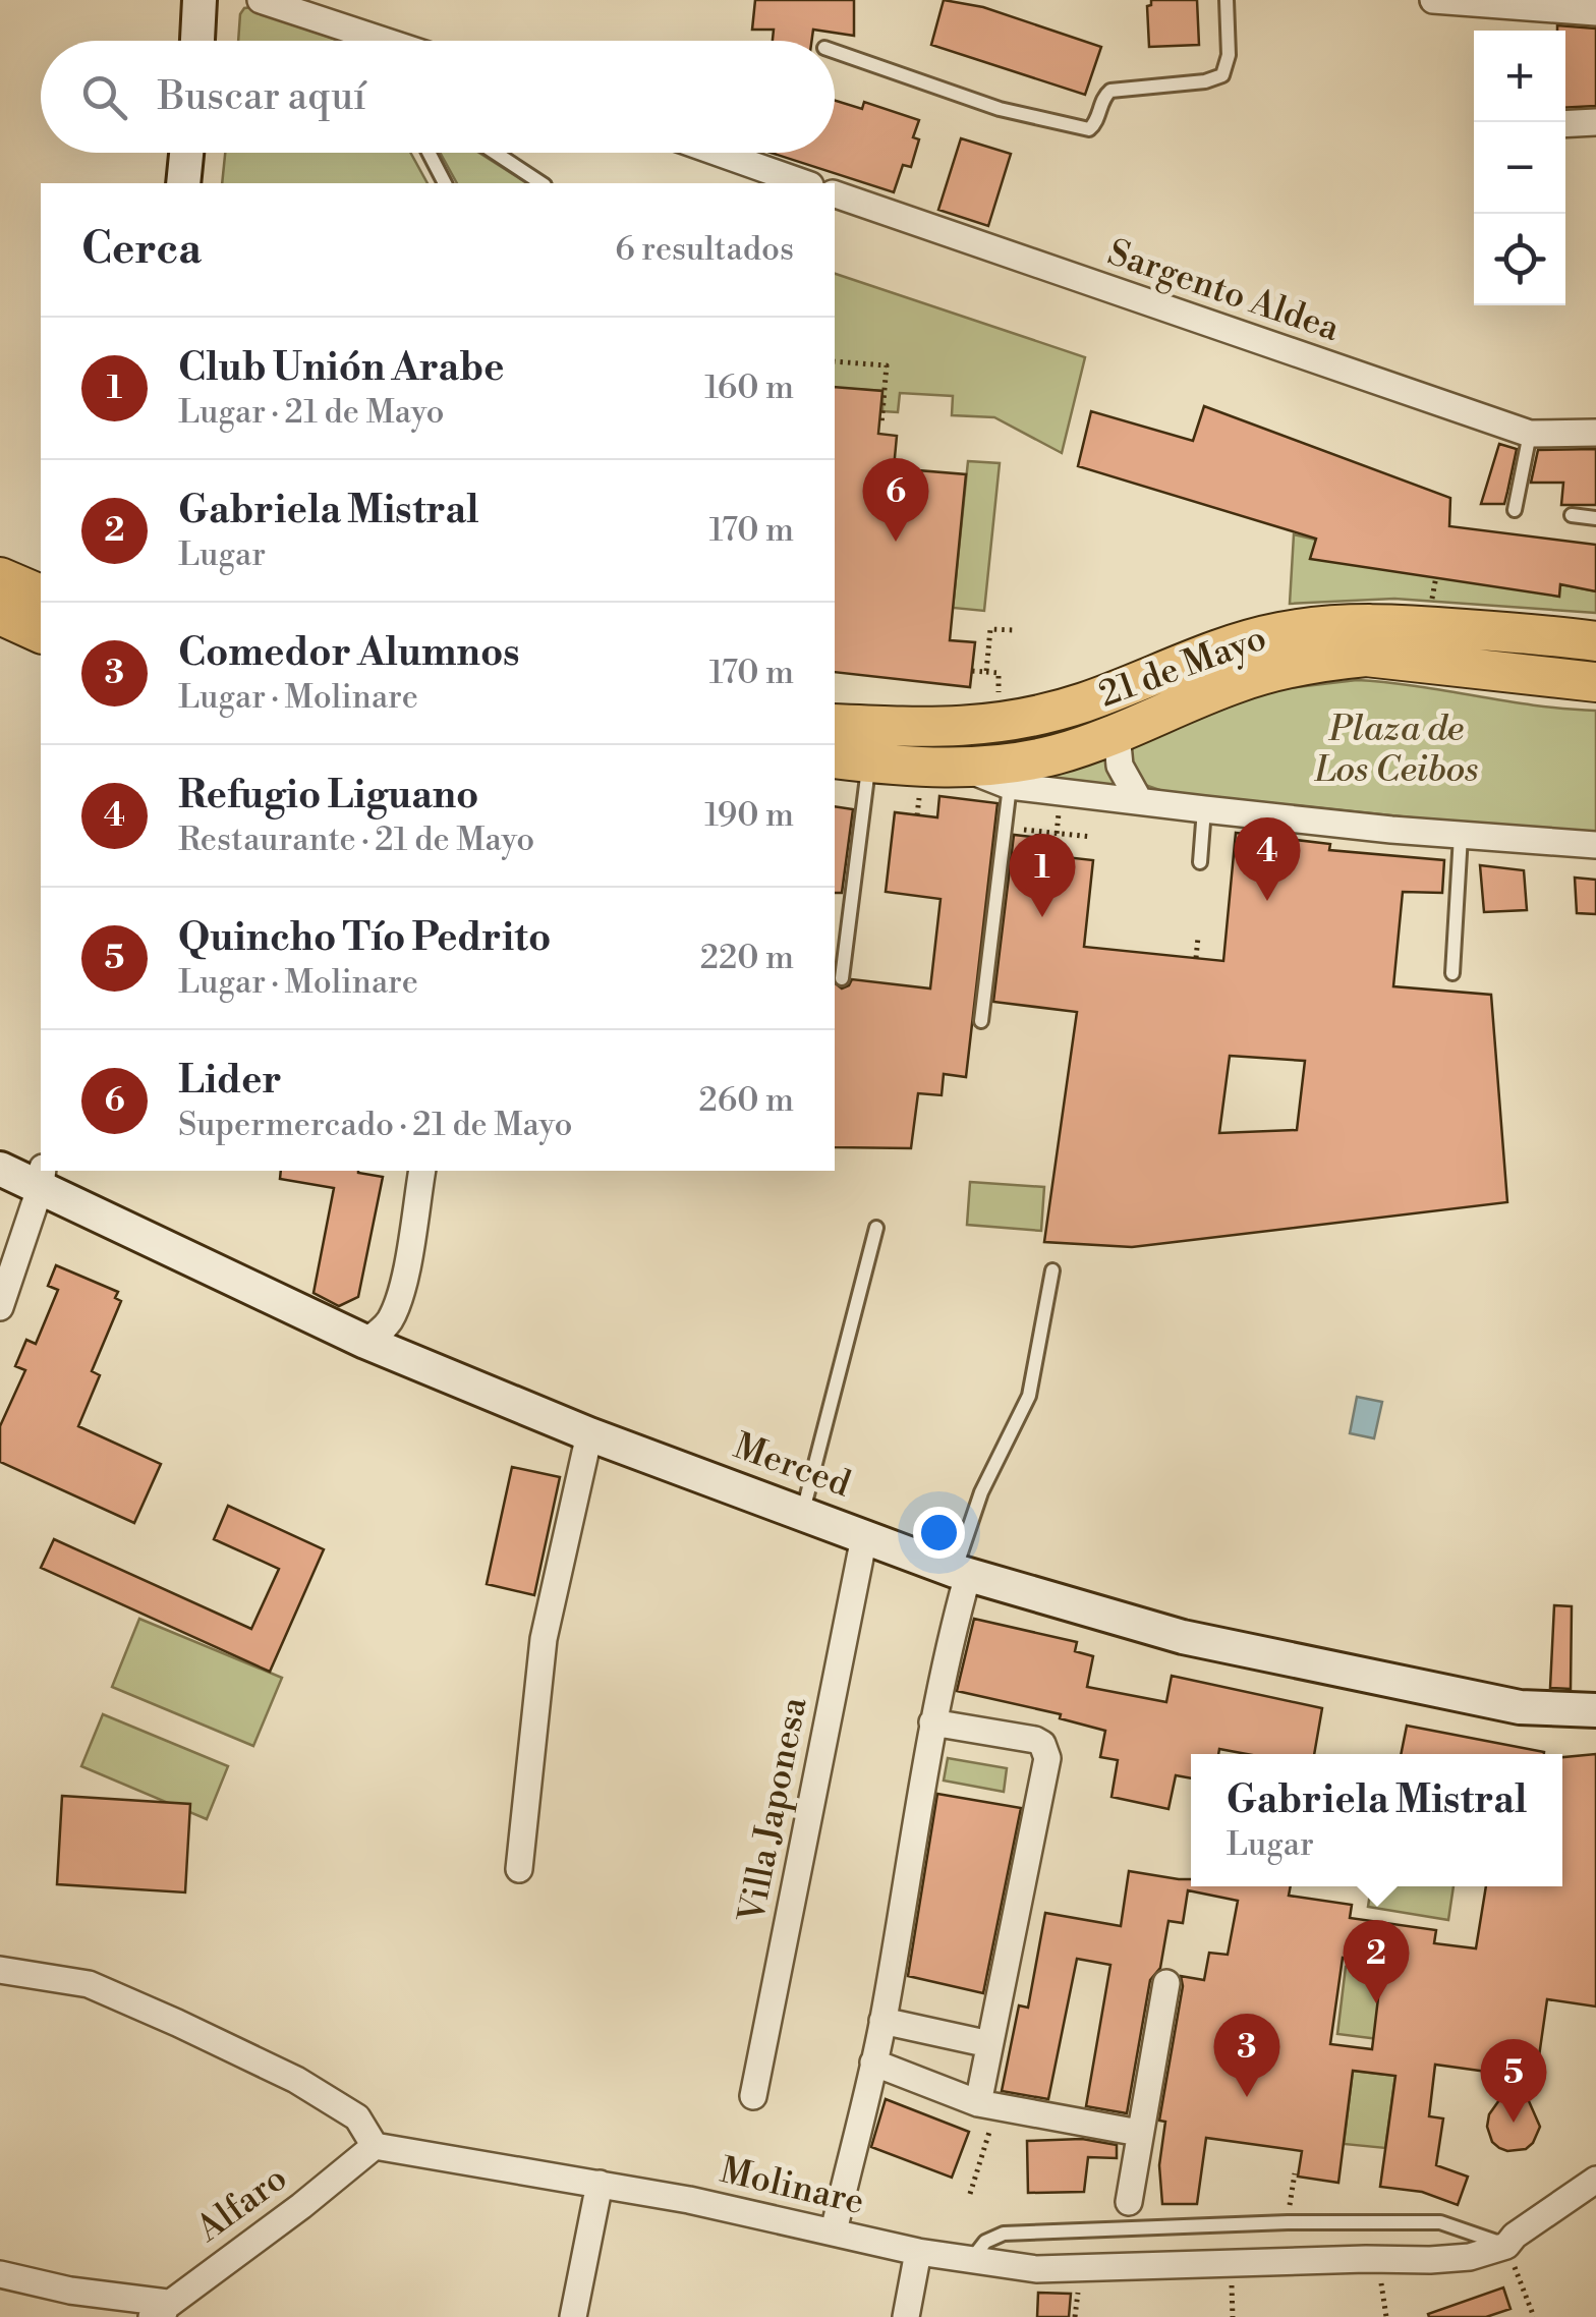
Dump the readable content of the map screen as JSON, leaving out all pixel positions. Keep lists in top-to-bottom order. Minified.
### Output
{"streets":{"main road":["21 de Mayo","Merced"],"street":["Sargento Aldea","Villa Japonesa","Molinare","Alfaro"]},"crossings":[["Merced","Villa Japonesa"],["Molinare","Alfaro"]],"parks":["Plaza de Los Ceibos"],"page":{"map_buttons":["+","−"],"search":"Buscar aquí","heading":["Cerca","6 resultados"],"list":[{"mark":"1","name":"Club Unión Arabe","note":"Lugar · 21 de Mayo","value":"160 m"},{"mark":"2","name":"Gabriela Mistral","note":"Lugar","value":"170 m"},{"mark":"3","name":"Comedor Alumnos","note":"Lugar · Molinare","value":"170 m"},{"mark":"4","name":"Refugio Liguano","note":"Restaurante · 21 de Mayo","value":"190 m"},{"mark":"5","name":"Quincho Tío Pedrito","note":"Lugar · Molinare","value":"220 m"},{"mark":"6","name":"Lider","note":"Supermercado · 21 de Mayo","value":"260 m"}],"pins":["6","4","1","2","3","5"],"popup":["Gabriela Mistral","Lugar"]}}
